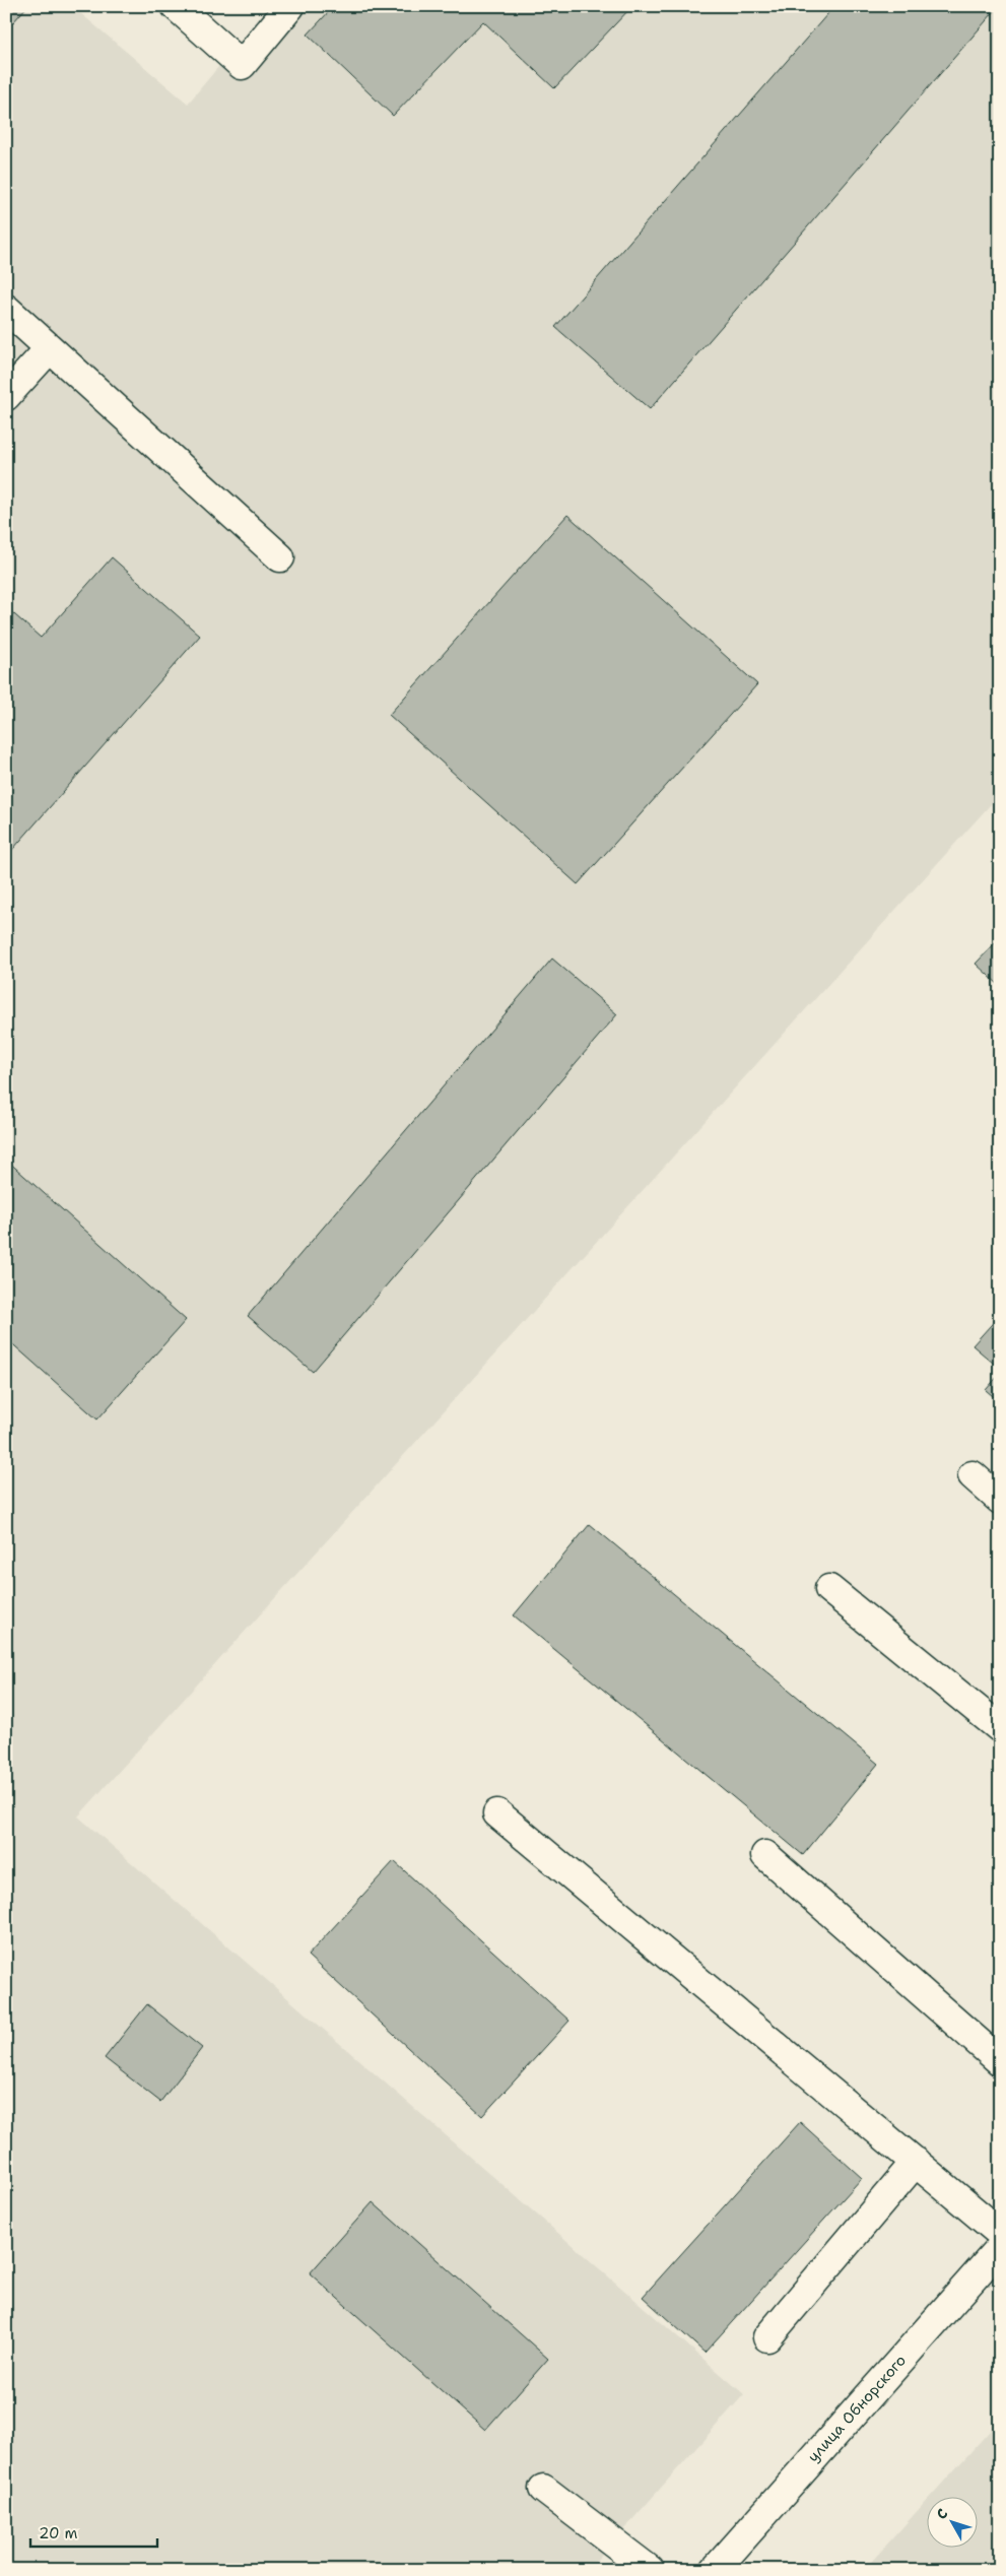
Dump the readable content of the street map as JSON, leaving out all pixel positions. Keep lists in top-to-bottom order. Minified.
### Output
{"streets":{"street":["улица Обнорского"]},"scale_bar":"20 m","north":"top left"}
